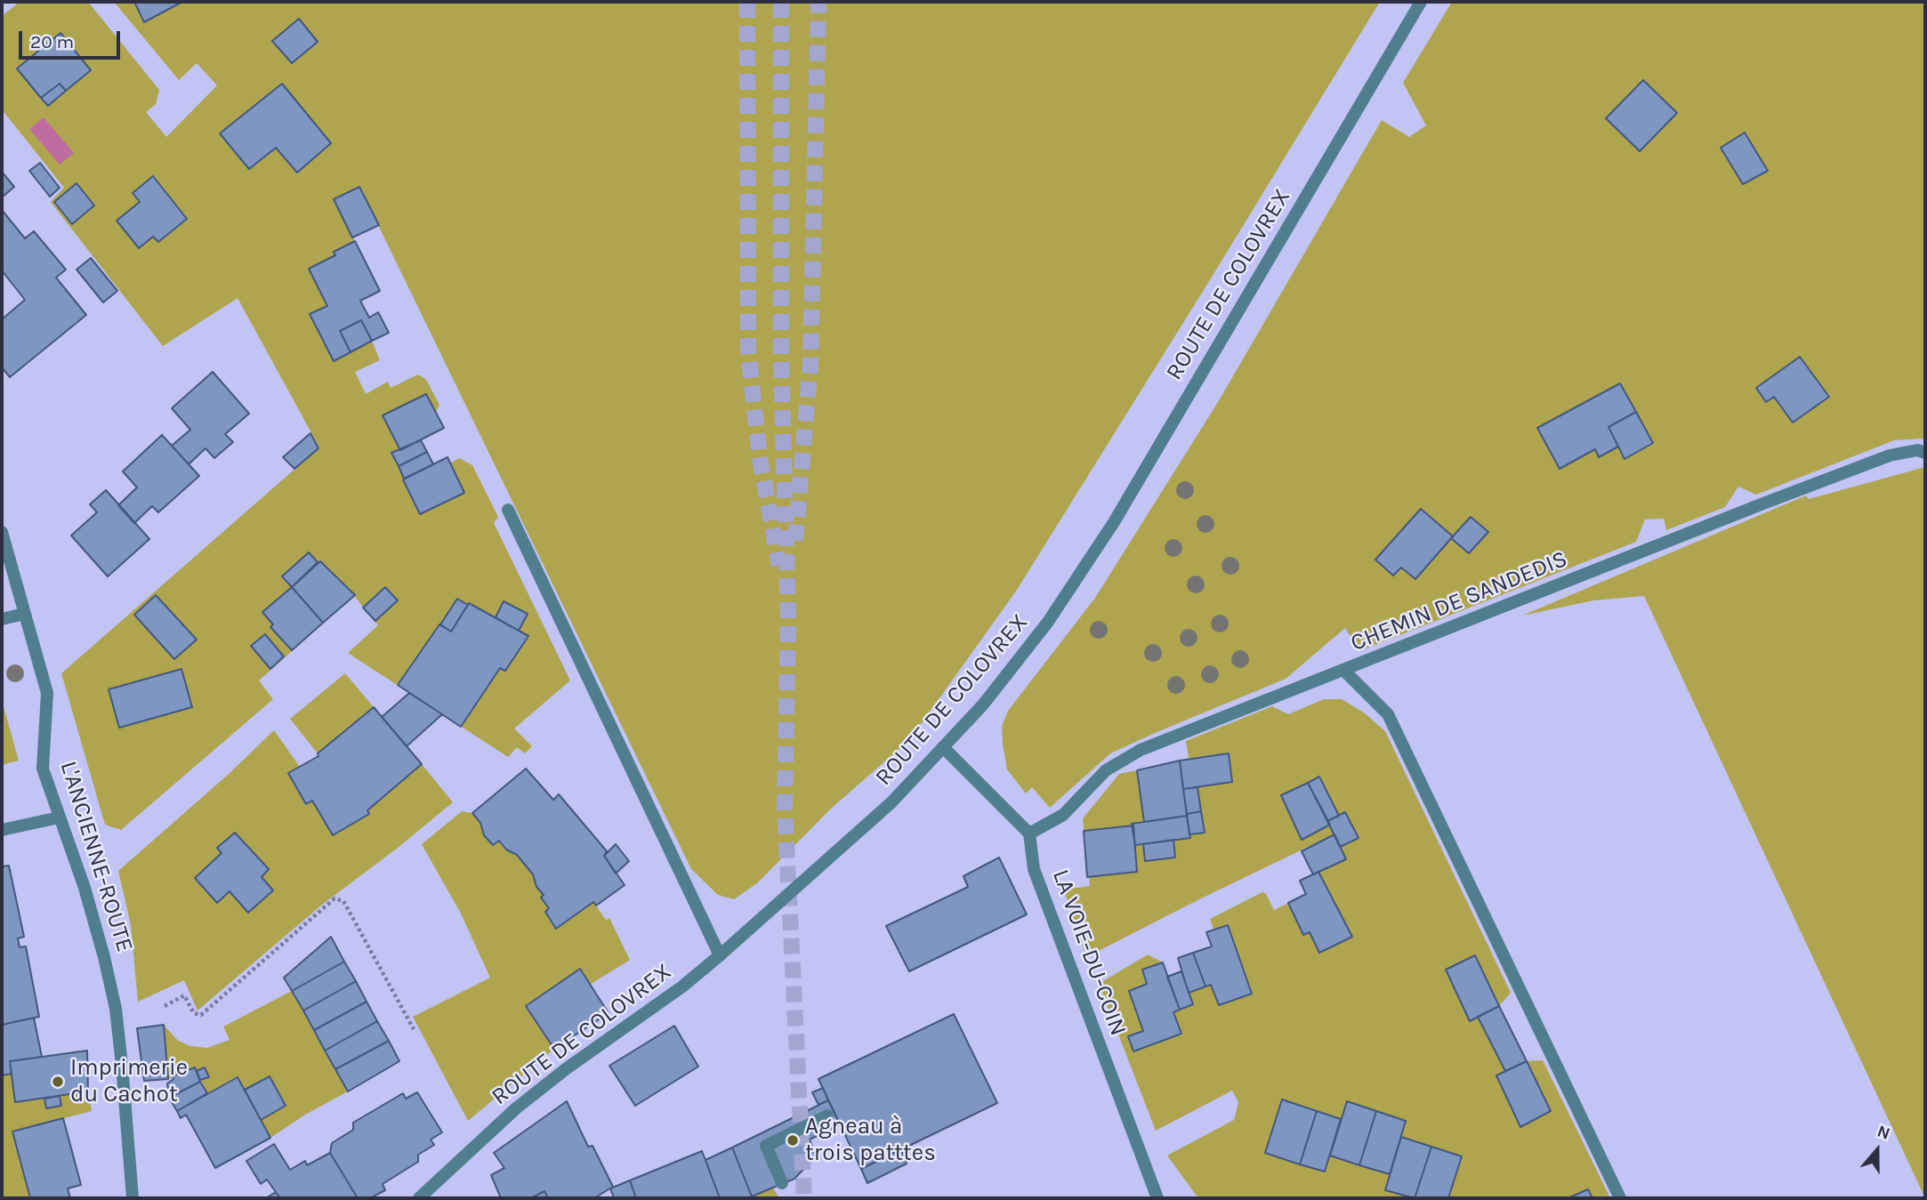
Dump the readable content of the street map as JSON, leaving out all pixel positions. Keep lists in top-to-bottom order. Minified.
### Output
{"streets":{"street":["ROUTE DE COLOVREX","CHEMIN DE SANDEDIS","L'ANCIENNE-ROUTE","LA VOIE-DU-COIN"]},"crossings":[["CHEMIN DE SANDEDIS","LA VOIE-DU-COIN"]],"places":["Imprimerie du Cachot","Agneau à trois patttes"],"scale_bar":"20 m","north":"top"}
